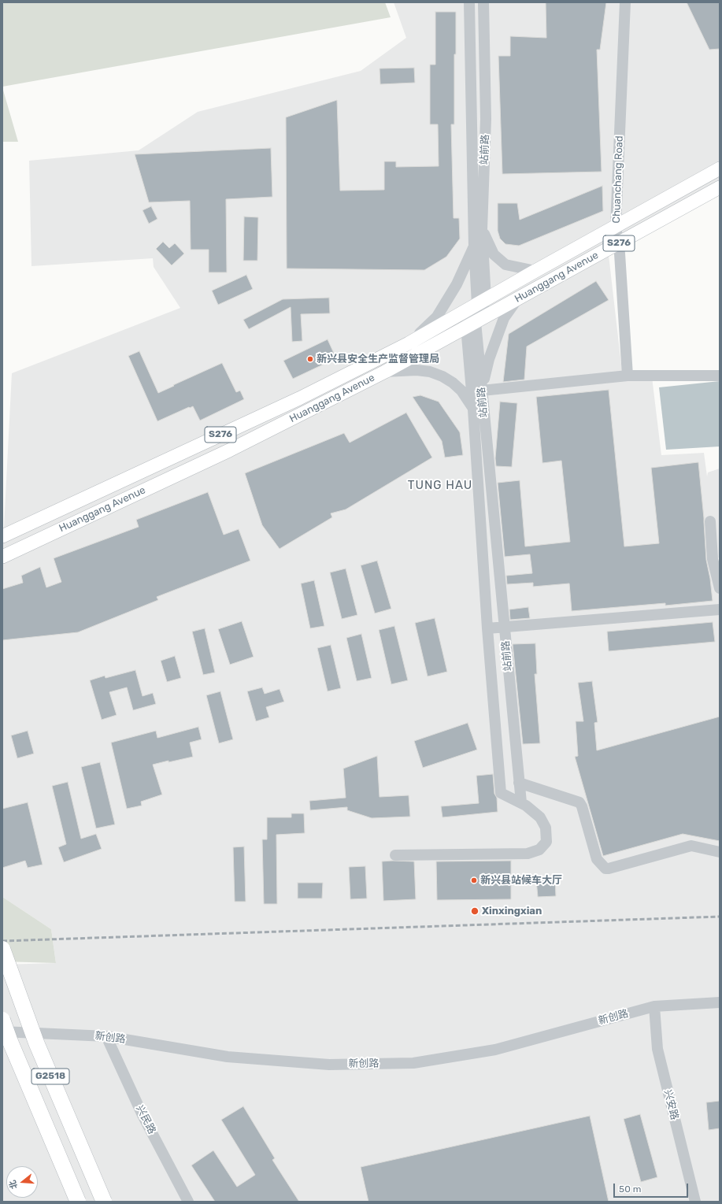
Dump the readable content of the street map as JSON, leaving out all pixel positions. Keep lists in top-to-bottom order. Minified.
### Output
{"streets":{"highway":["G2518"],"main road":["S276","Huanggang Avenue"],"street":["站前路","Chuanchang Road","新创路","兴安路","兴民路"]},"crossings":[["站前路","Huanggang Avenue"],["Chuanchang Road","Huanggang Avenue"],["新创路","兴安路"],["新创路","兴民路"]],"districts":["TUNG HAU"],"places":["新兴县安全生产监督管理局","新兴县站候车大厅","Xinxingxian"],"scale_bar":"50 m","north":"left"}
